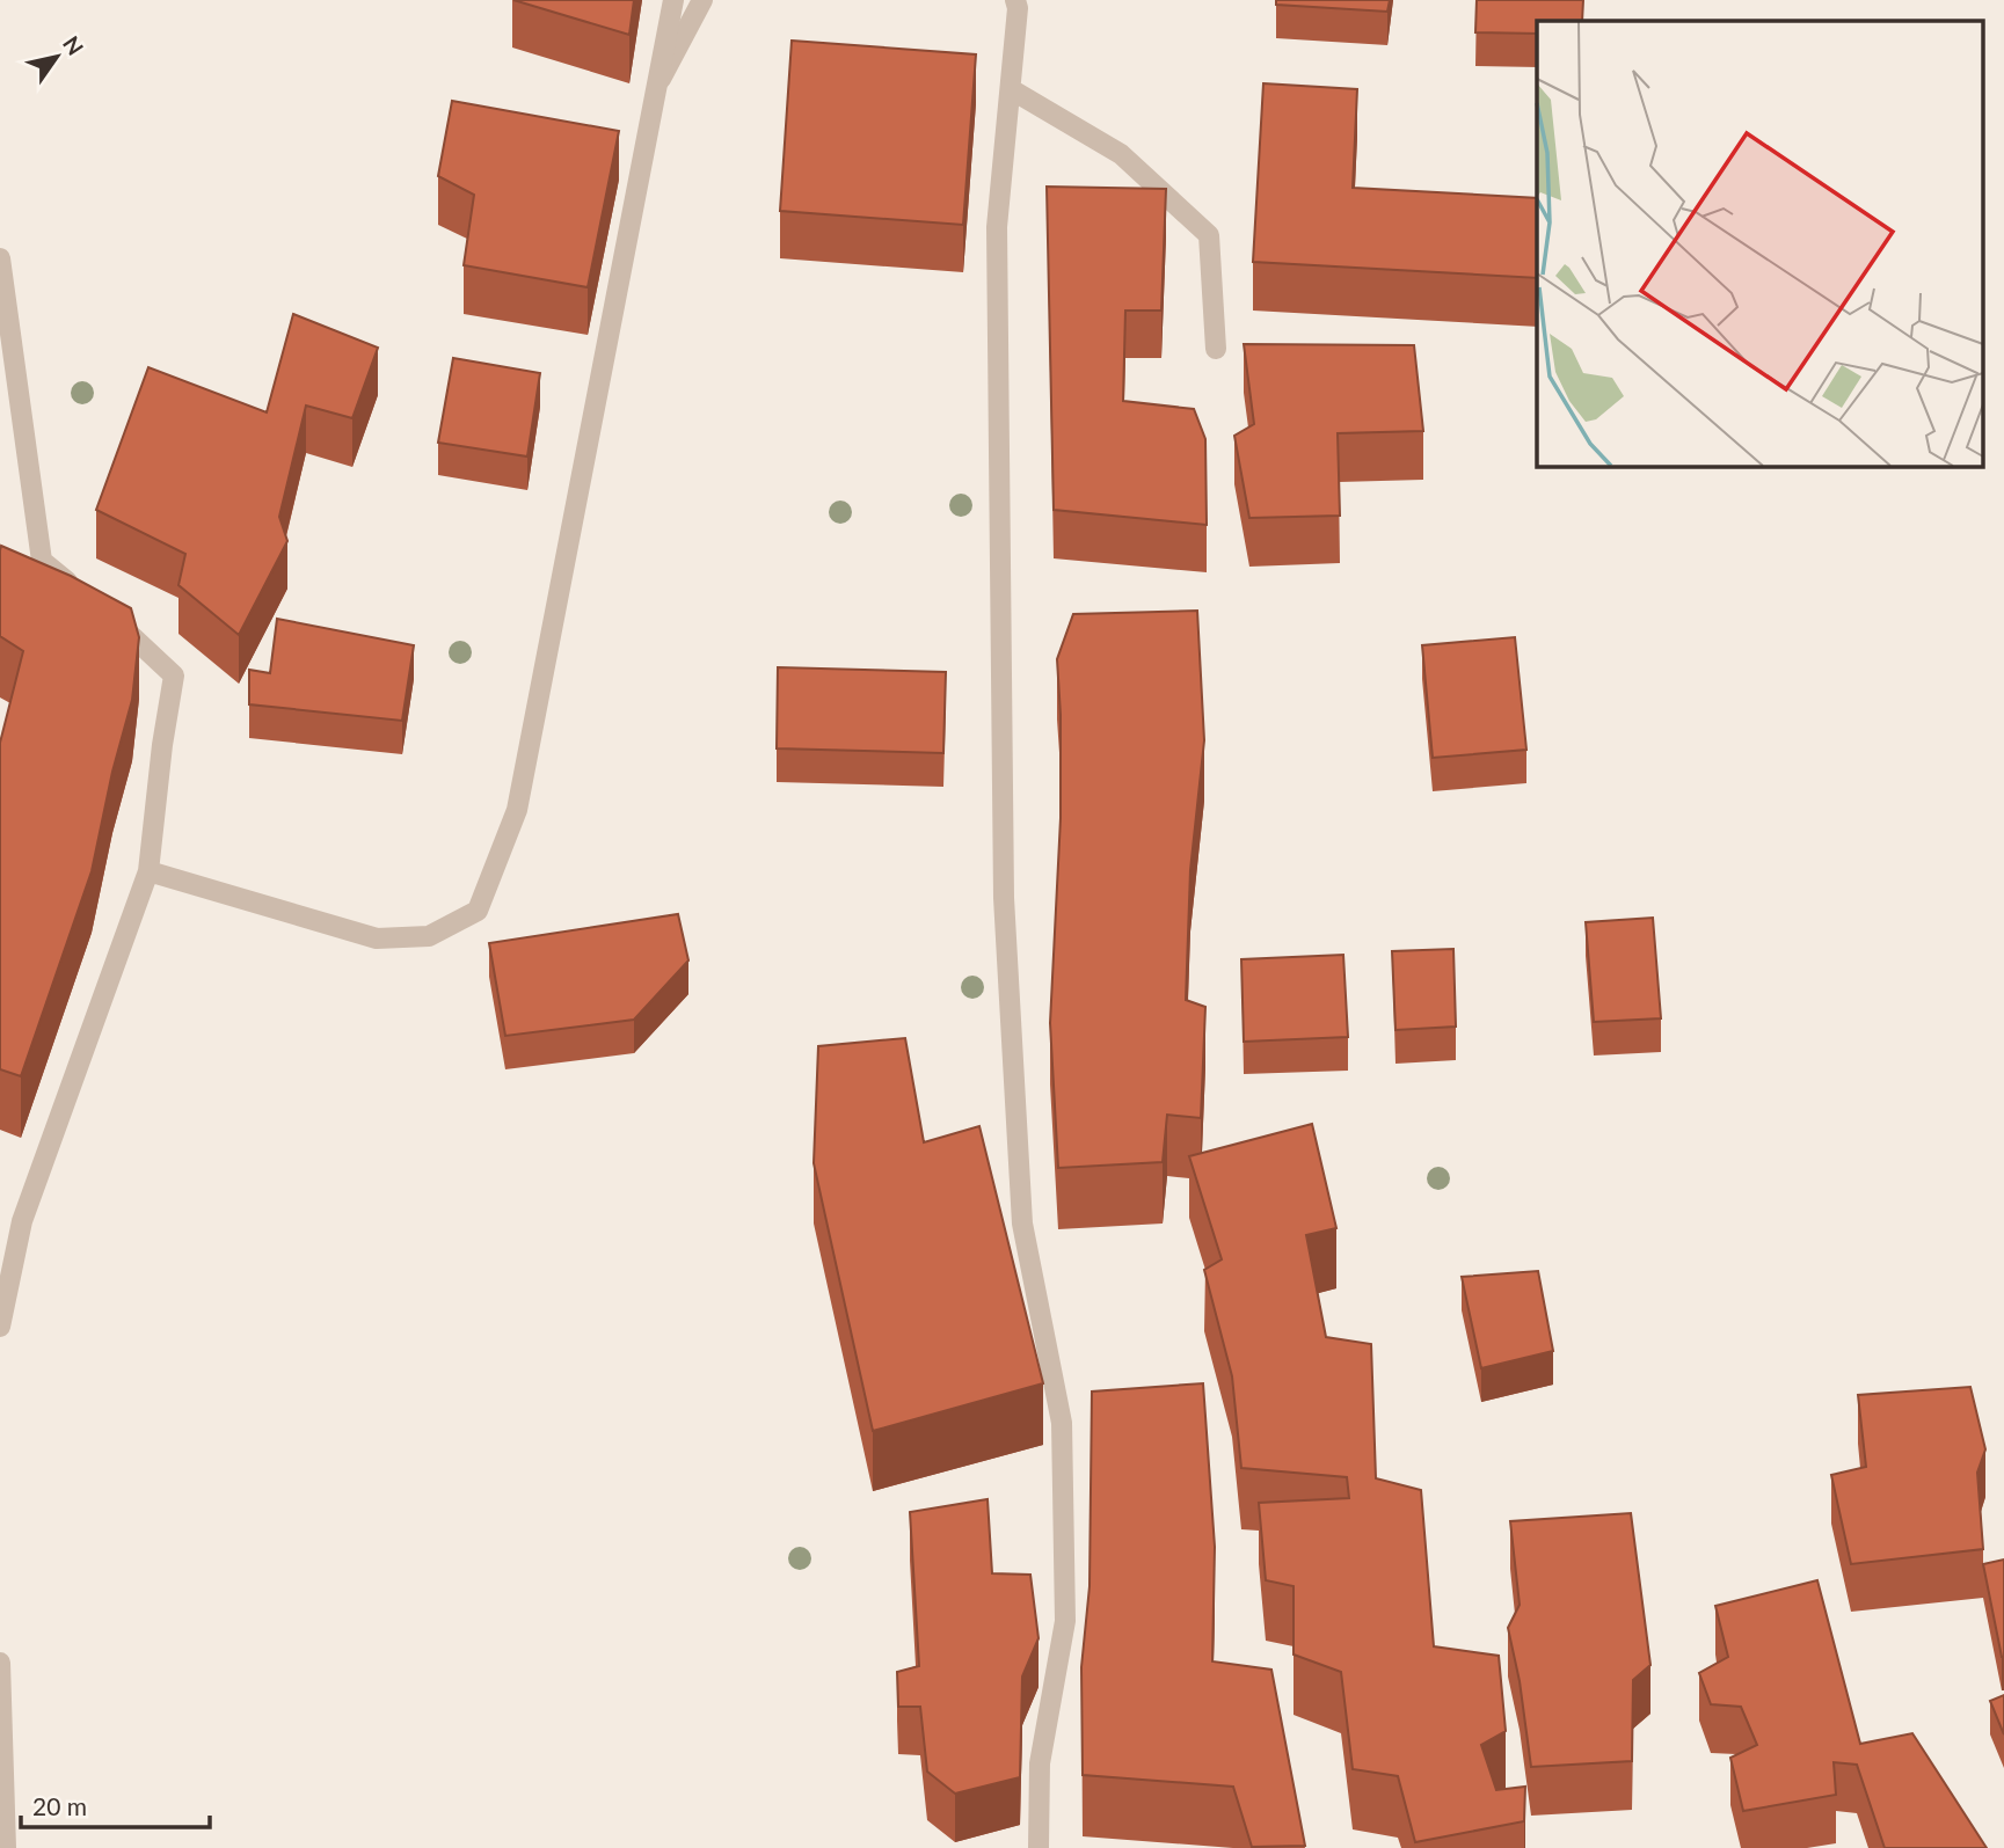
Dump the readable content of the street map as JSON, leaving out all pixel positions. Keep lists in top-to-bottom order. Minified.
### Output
{"scale_bar":"20 m","north":"top right"}
